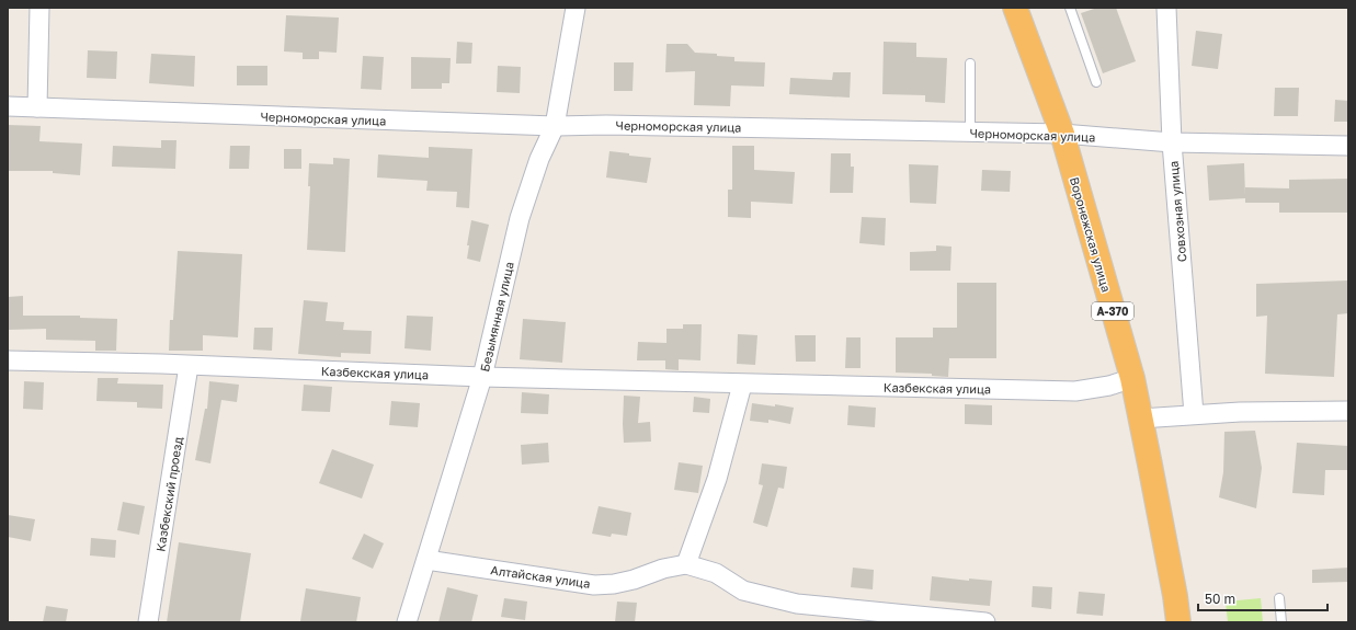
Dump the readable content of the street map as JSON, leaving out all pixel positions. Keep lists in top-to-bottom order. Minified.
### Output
{"streets":{"highway":["Воронежская улица","А-370"],"street":["Черноморская улица","Совхозная улица","Безымянная улица","Казбекская улица","Казбекский проезд","Алтайская улица"]},"crossings":[["Черноморская улица","Совхозная улица"],["Черноморская улица","Воронежская улица"],["Черноморская улица","Безымянная улица"],["Воронежская улица","Казбекская улица"],["Безымянная улица","Казбекская улица"],["Безымянная улица","Алтайская улица"],["Казбекская улица","Казбекский проезд"]],"scale_bar":"50 m"}
